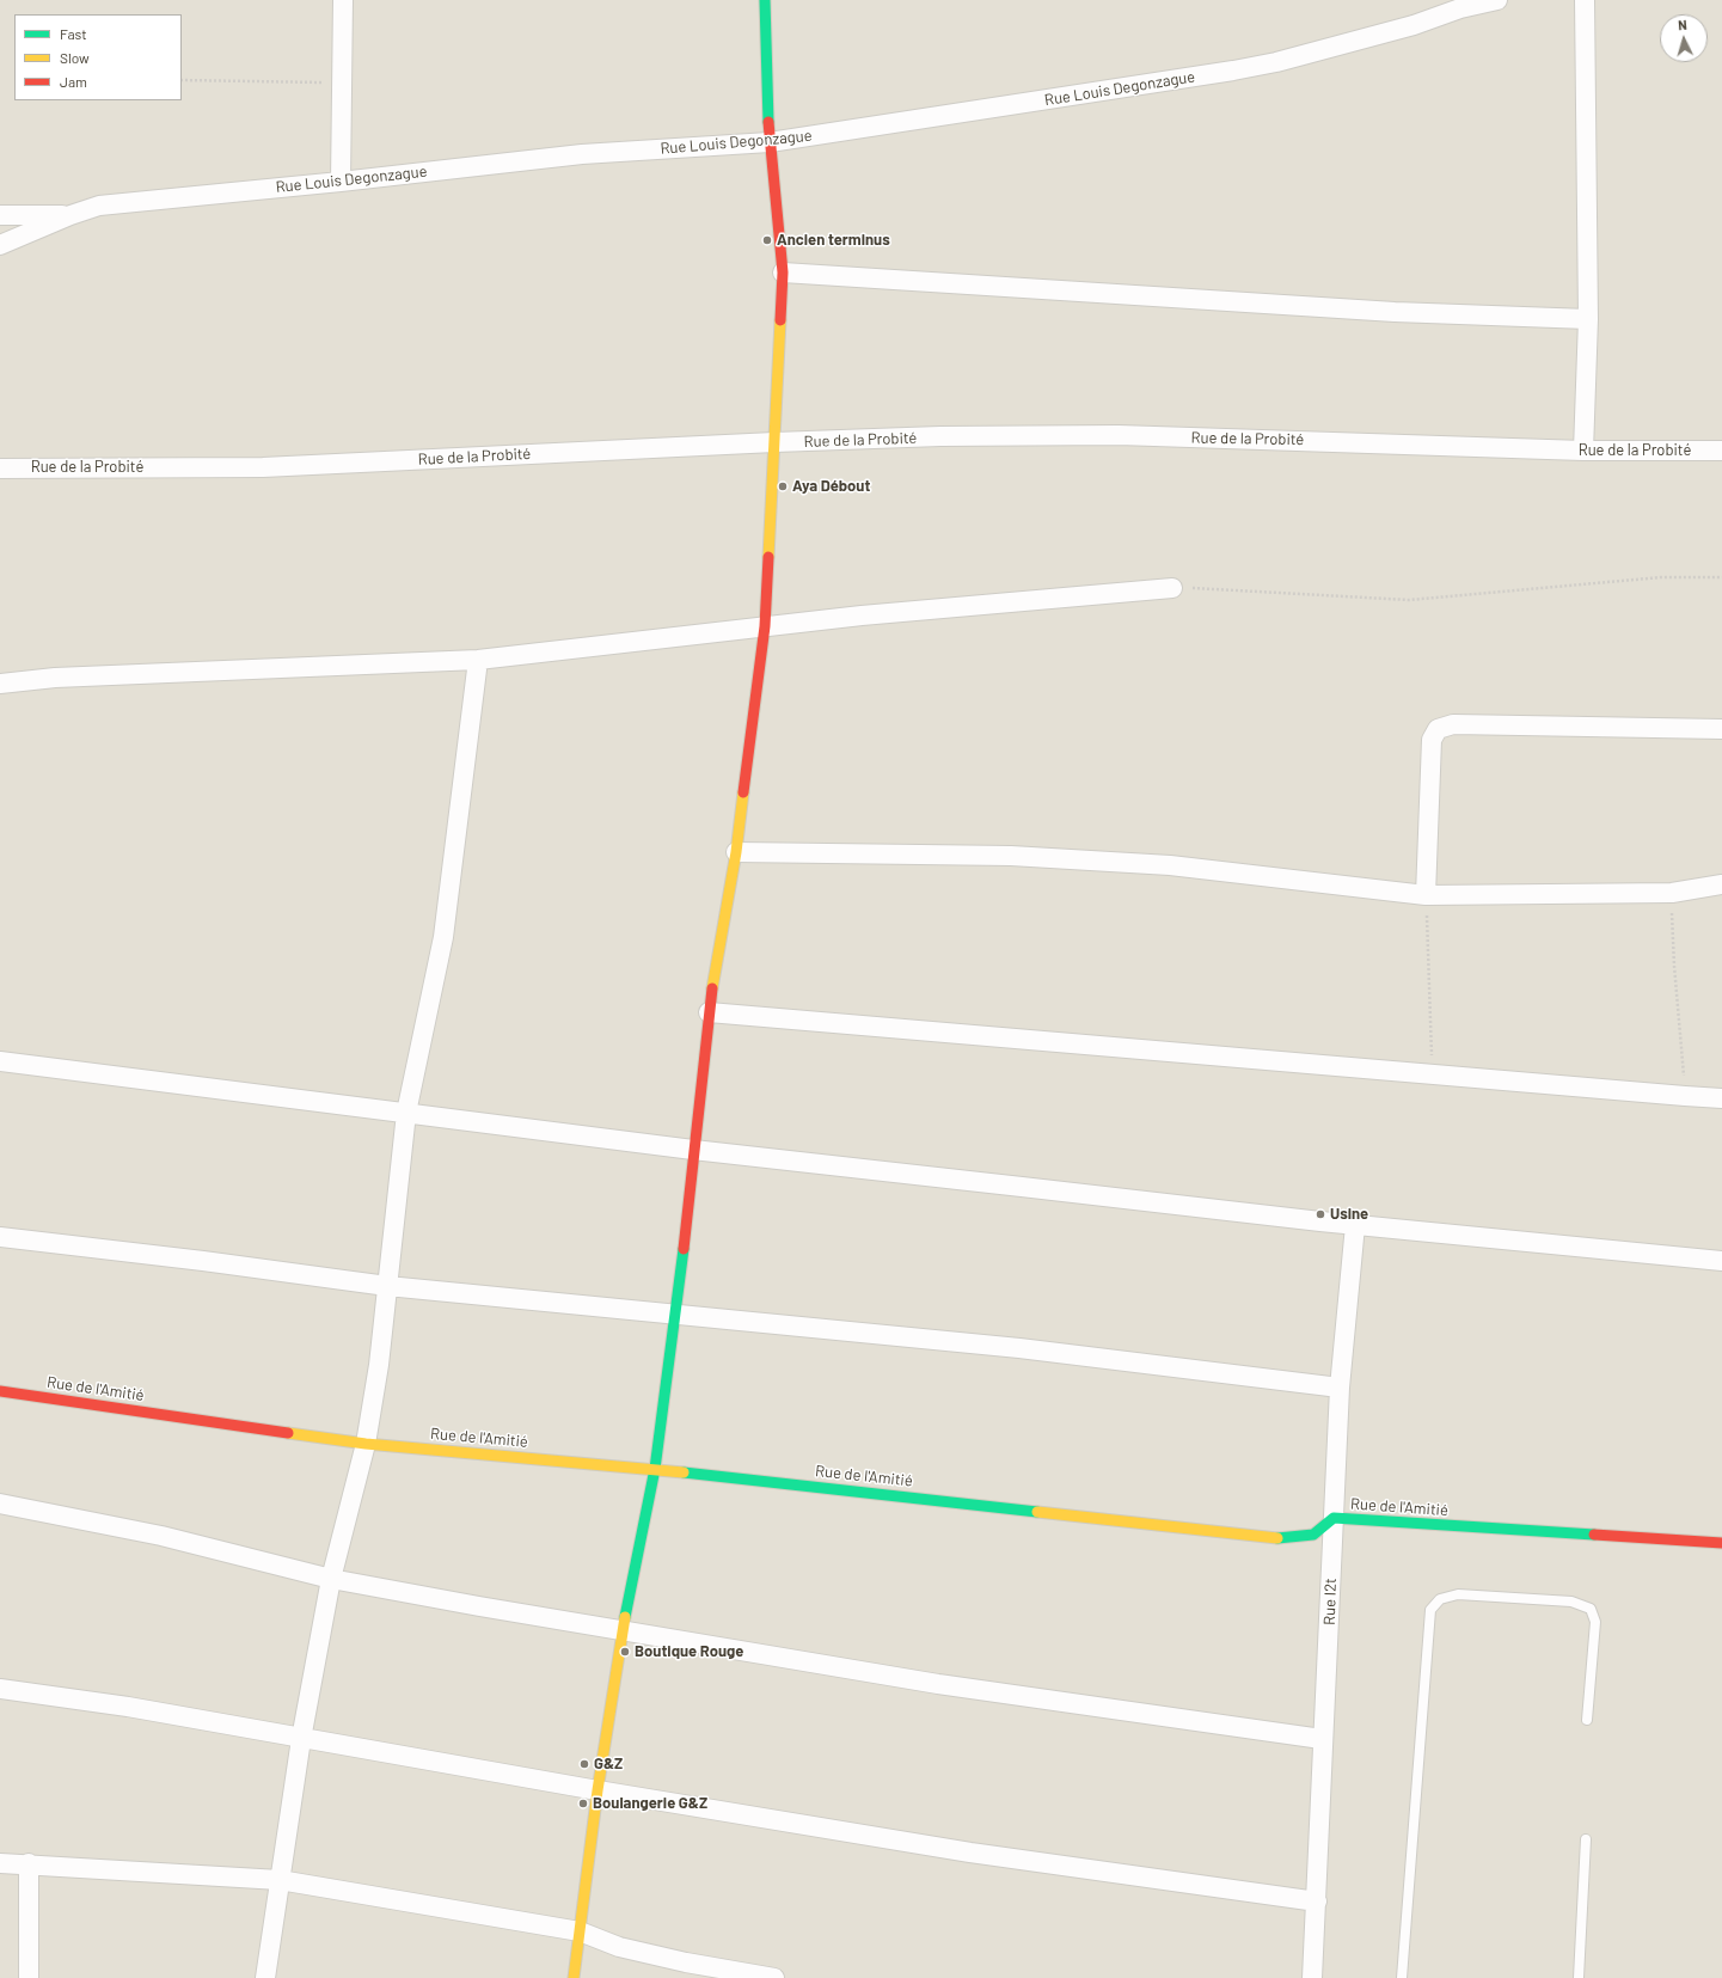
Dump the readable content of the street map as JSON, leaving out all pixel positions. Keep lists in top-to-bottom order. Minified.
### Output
{"streets":{"street":["Rue Louis Degonzague","Rue de la Probité","Rue de l'Amitié","Rue I2t"]},"crossings":[["Rue de l'Amitié","Rue I2t"]],"places":["Ancien terminus","Aya Débout","Usine","Boutique Rouge","G&Z","Boulangerie G&Z"],"legend":["Fast","Slow","Jam"],"north":"top"}
